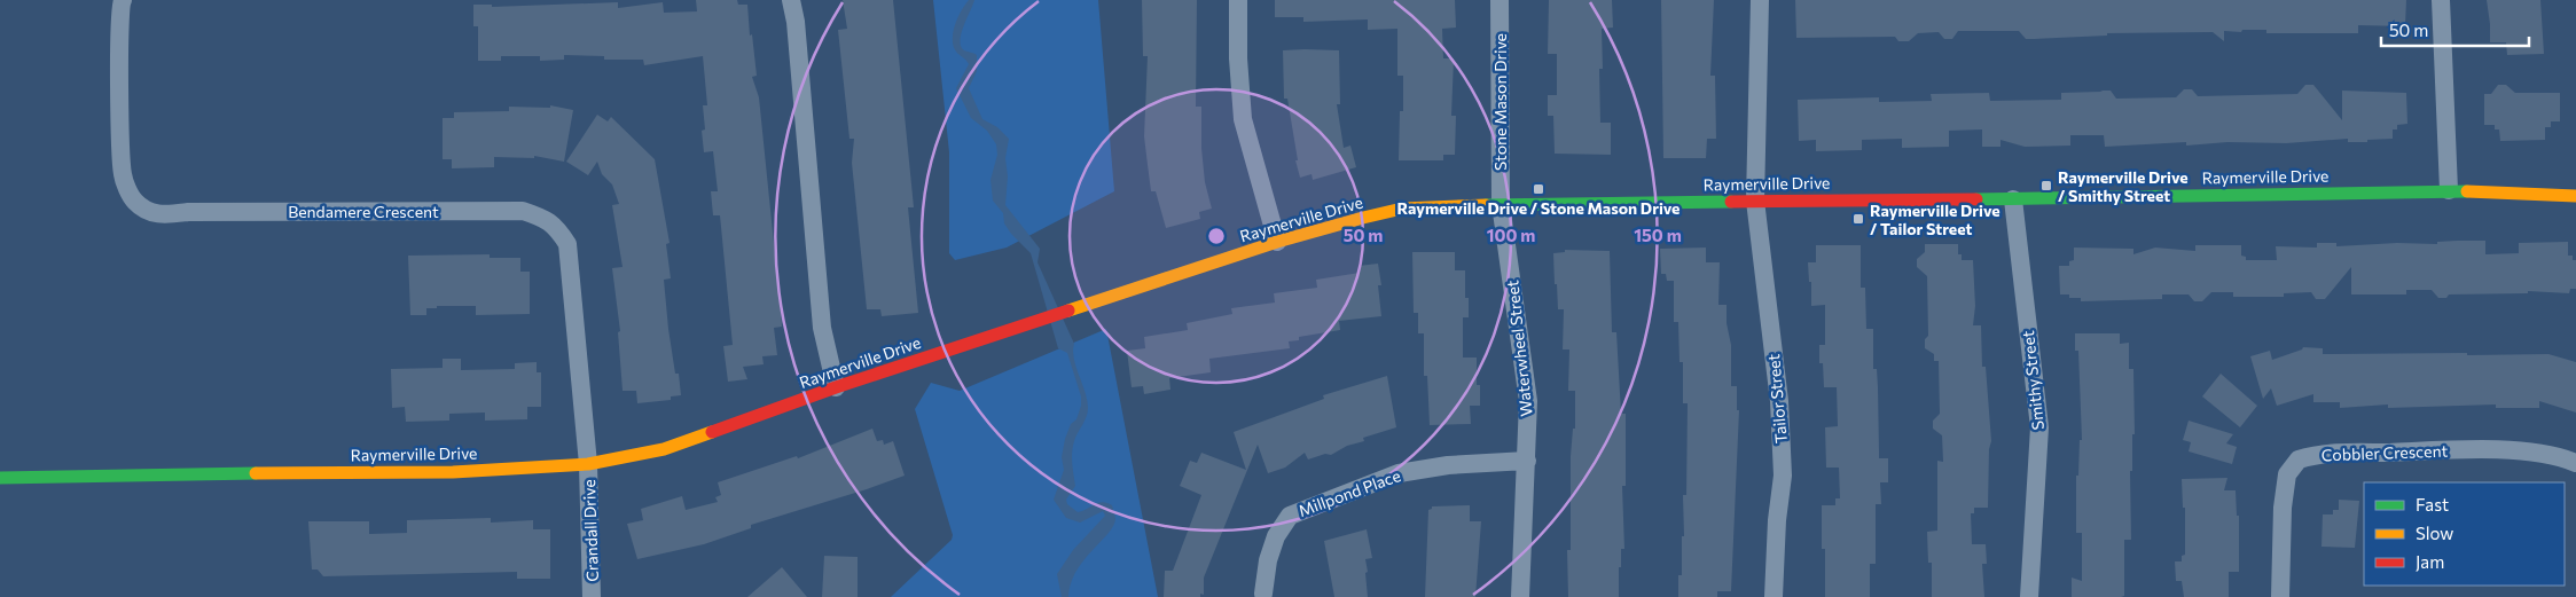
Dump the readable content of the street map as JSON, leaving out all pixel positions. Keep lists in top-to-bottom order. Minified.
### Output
{"streets":{"street":["Stone Mason Drive","Raymerville Drive","Bendamere Crescent","Waterwheel Street","Smithy Street","Tailor Street","Cobbler Crescent","Millpond Place","Crandall Drive"]},"crossings":[["Stone Mason Drive","Raymerville Drive"],["Stone Mason Drive","Waterwheel Street"],["Raymerville Drive","Bendamere Crescent"],["Raymerville Drive","Waterwheel Street"],["Raymerville Drive","Smithy Street"],["Raymerville Drive","Tailor Street"],["Raymerville Drive","Crandall Drive"],["Bendamere Crescent","Crandall Drive"],["Waterwheel Street","Millpond Place"]],"places":{"transit":["Raymerville Drive / Smithy Street","Raymerville Drive / Stone Mason Drive","Raymerville Drive / Tailor Street"]},"legend":["Fast","Slow","Jam"],"scale_bar":"50 m","rings":["50 m","100 m","150 m"]}
